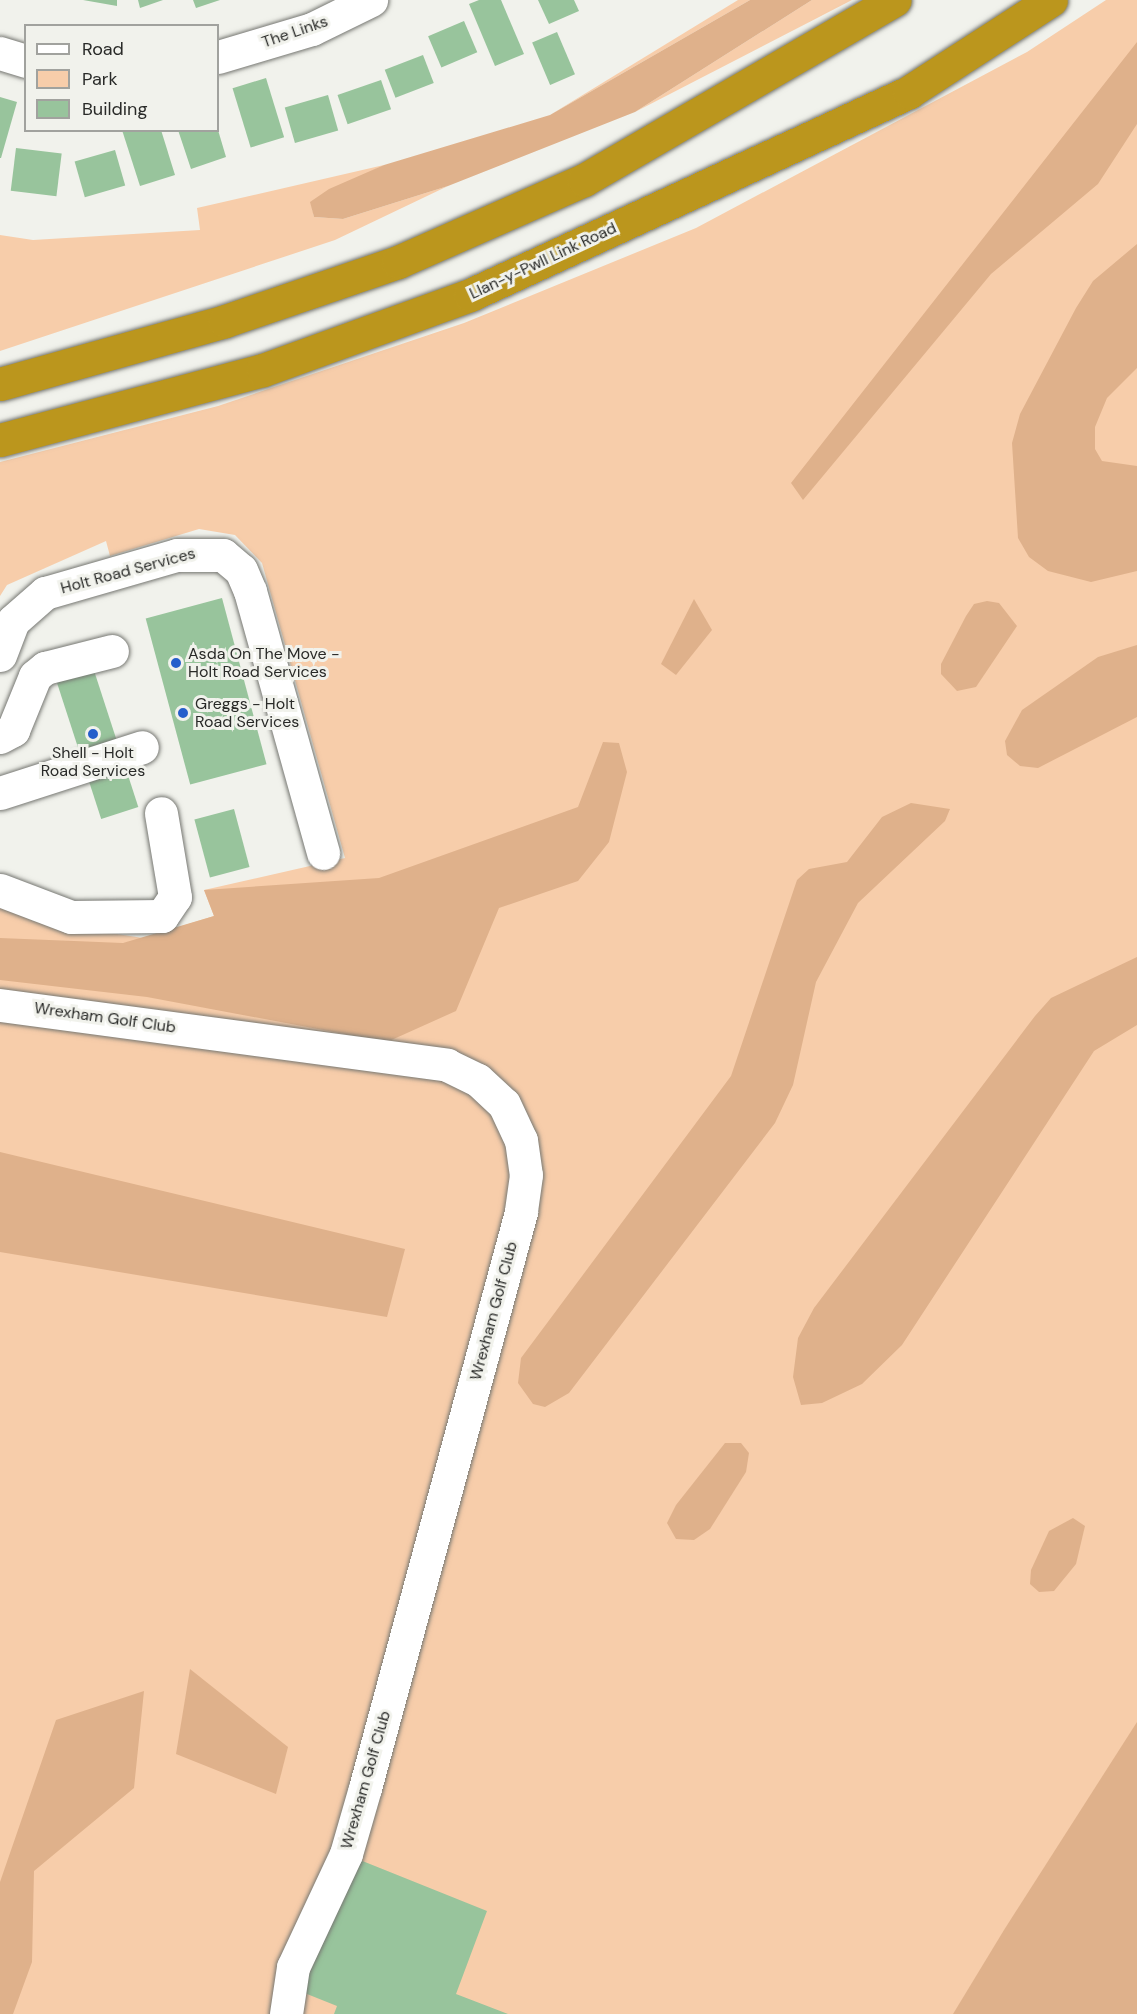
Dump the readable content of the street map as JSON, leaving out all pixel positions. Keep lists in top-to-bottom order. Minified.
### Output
{"streets":{"highway":["Llan-y-Pwll Link Road"],"street":["The Links","Holt Road Services","Wrexham Golf Club"]},"places":["Asda On The Move - Holt Road Services","Greggs - Holt Road Services","Shell - Holt Road Services"],"legend":["Road","Park","Building"]}
